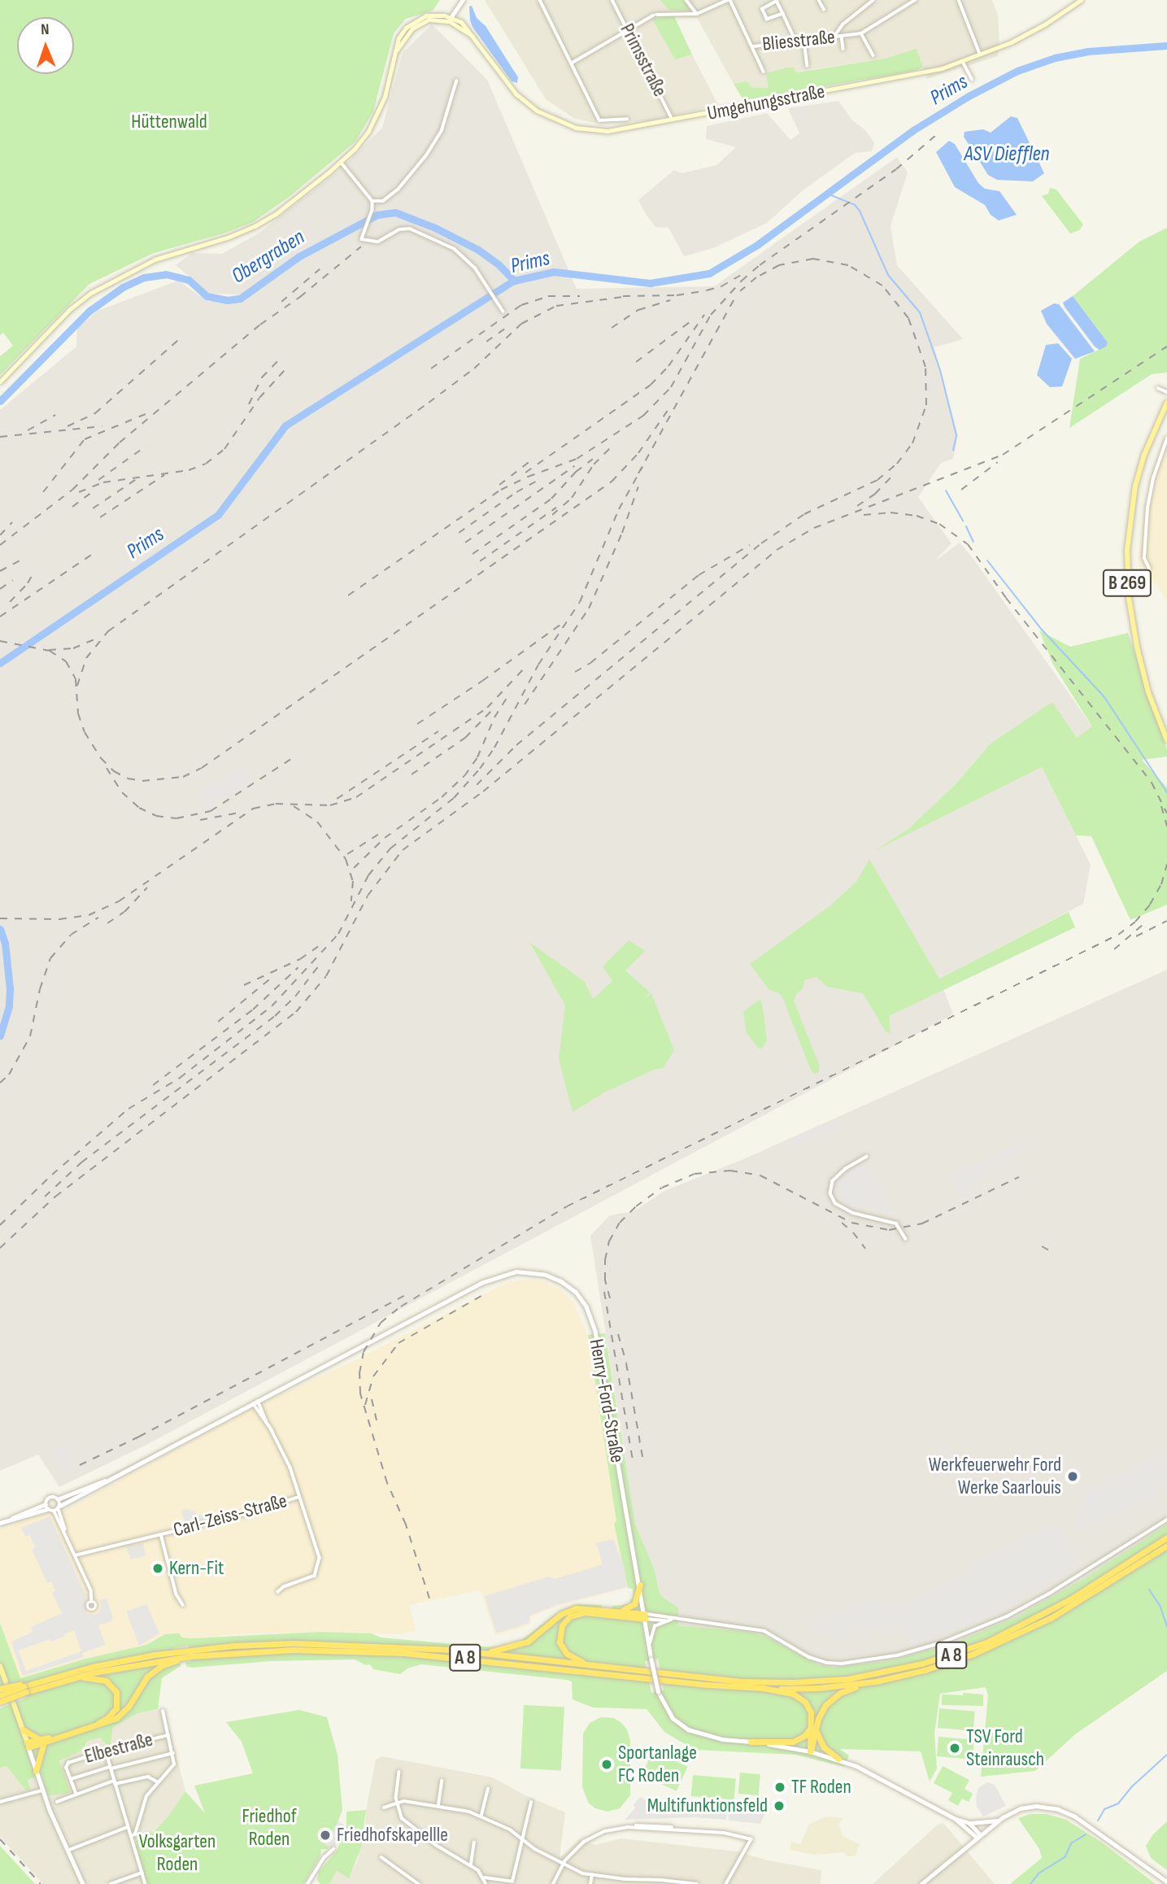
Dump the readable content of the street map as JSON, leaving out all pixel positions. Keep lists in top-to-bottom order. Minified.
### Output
{"streets":{"highway":["A 8"],"main road":["Umgehungsstraße","B 269"],"street":["Bliesstraße","Primsstraße","Henry-Ford-Straße","Carl-Zeiss-Straße","Elbestraße"]},"crossings":[["Primsstraße","Umgehungsstraße"],["Henry-Ford-Straße","Carl-Zeiss-Straße"]],"water":["Prims","ASV Diefflen","Obergraben"],"parks":["Hüttenwald","Friedhof Roden","Volksgarten Roden"],"places":["Werkfeuerwehr Ford Werke Saarlouis","Kern-Fit","TSV Ford Steinrausch","Sportanlage FC Roden","TF Roden","Multifunktionsfeld","Friedhofskapellle"],"north":"top"}
